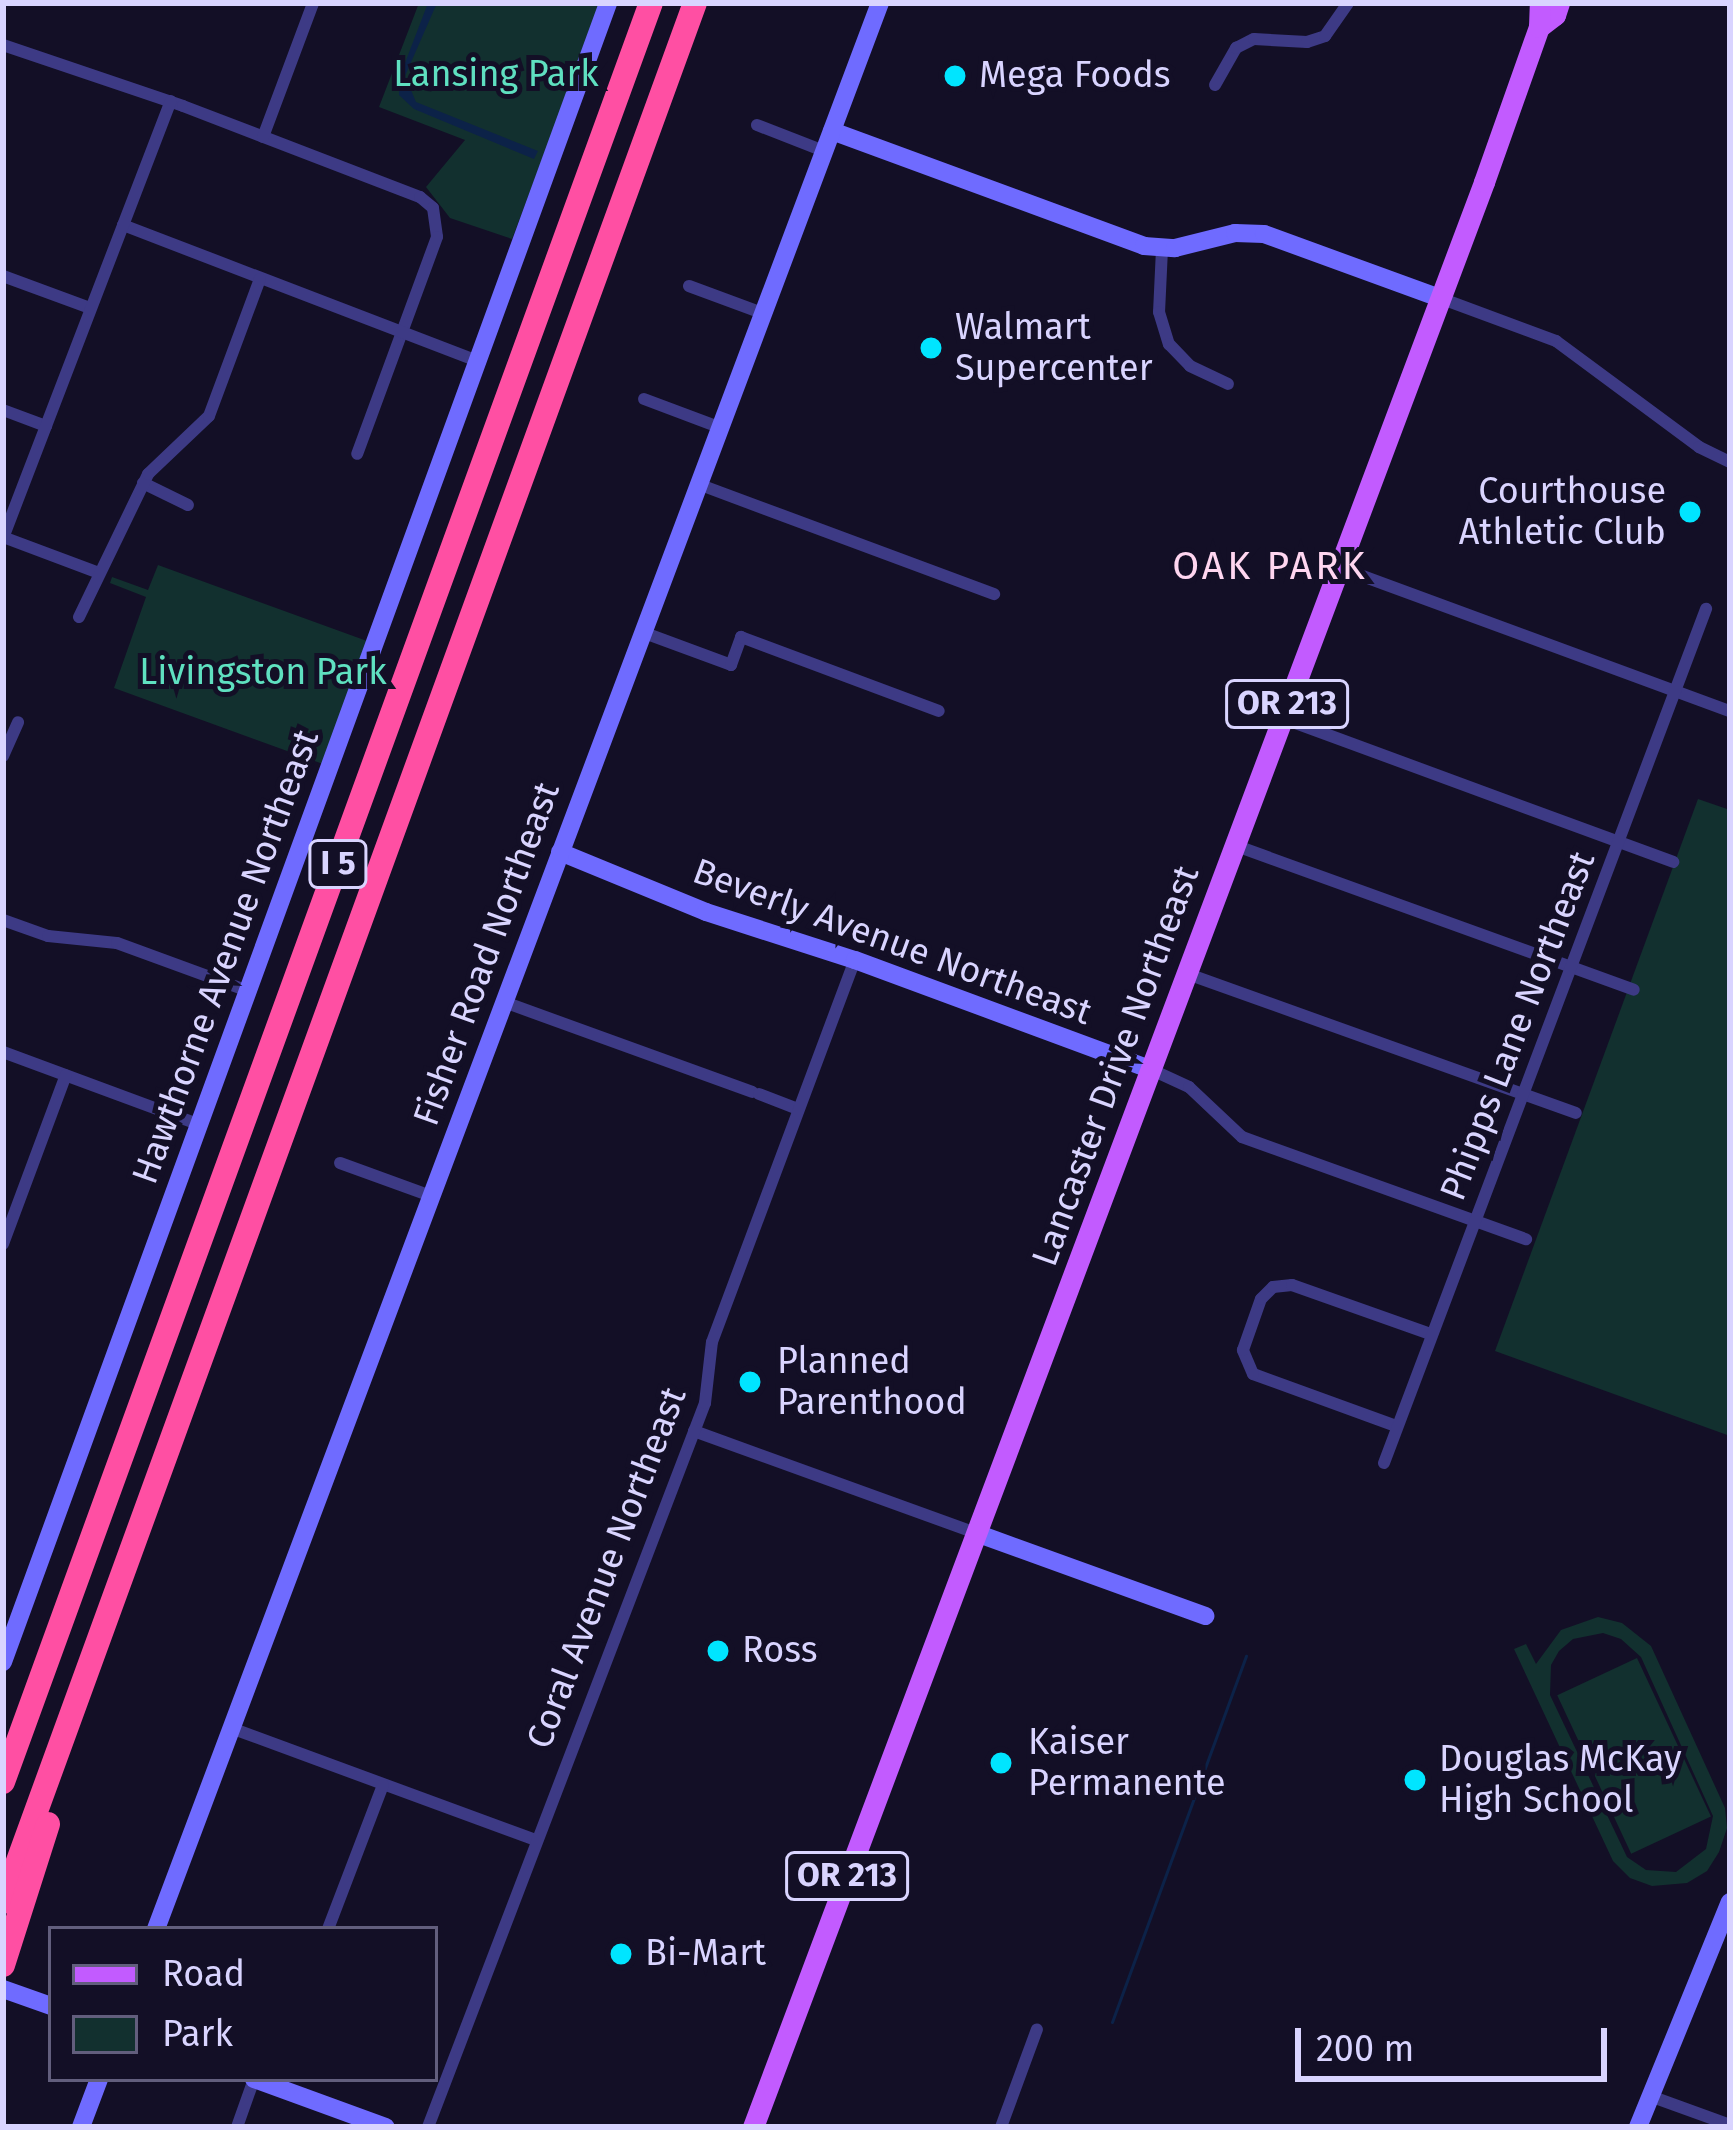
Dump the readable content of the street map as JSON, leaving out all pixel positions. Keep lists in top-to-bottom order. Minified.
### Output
{"streets":{"highway":["I 5"],"main road":["OR 213","Lancaster Drive Northeast"],"street":["Beverly Avenue Northeast","Fisher Road Northeast","Hawthorne Avenue Northeast","Phipps Lane Northeast","Coral Avenue Northeast"]},"crossings":[["Beverly Avenue Northeast","Fisher Road Northeast"],["Beverly Avenue Northeast","Phipps Lane Northeast"],["Beverly Avenue Northeast","Lancaster Drive Northeast"],["Beverly Avenue Northeast","Coral Avenue Northeast"]],"districts":["OAK PARK"],"parks":["Lansing Park","Livingston Park"],"places":["Mega Foods","Walmart Supercenter","Courthouse Athletic Club","Planned Parenthood","Ross","Kaiser Permanente","Douglas McKay High School","Bi-Mart"],"legend":["Road","Park"],"scale_bar":"200 m"}
